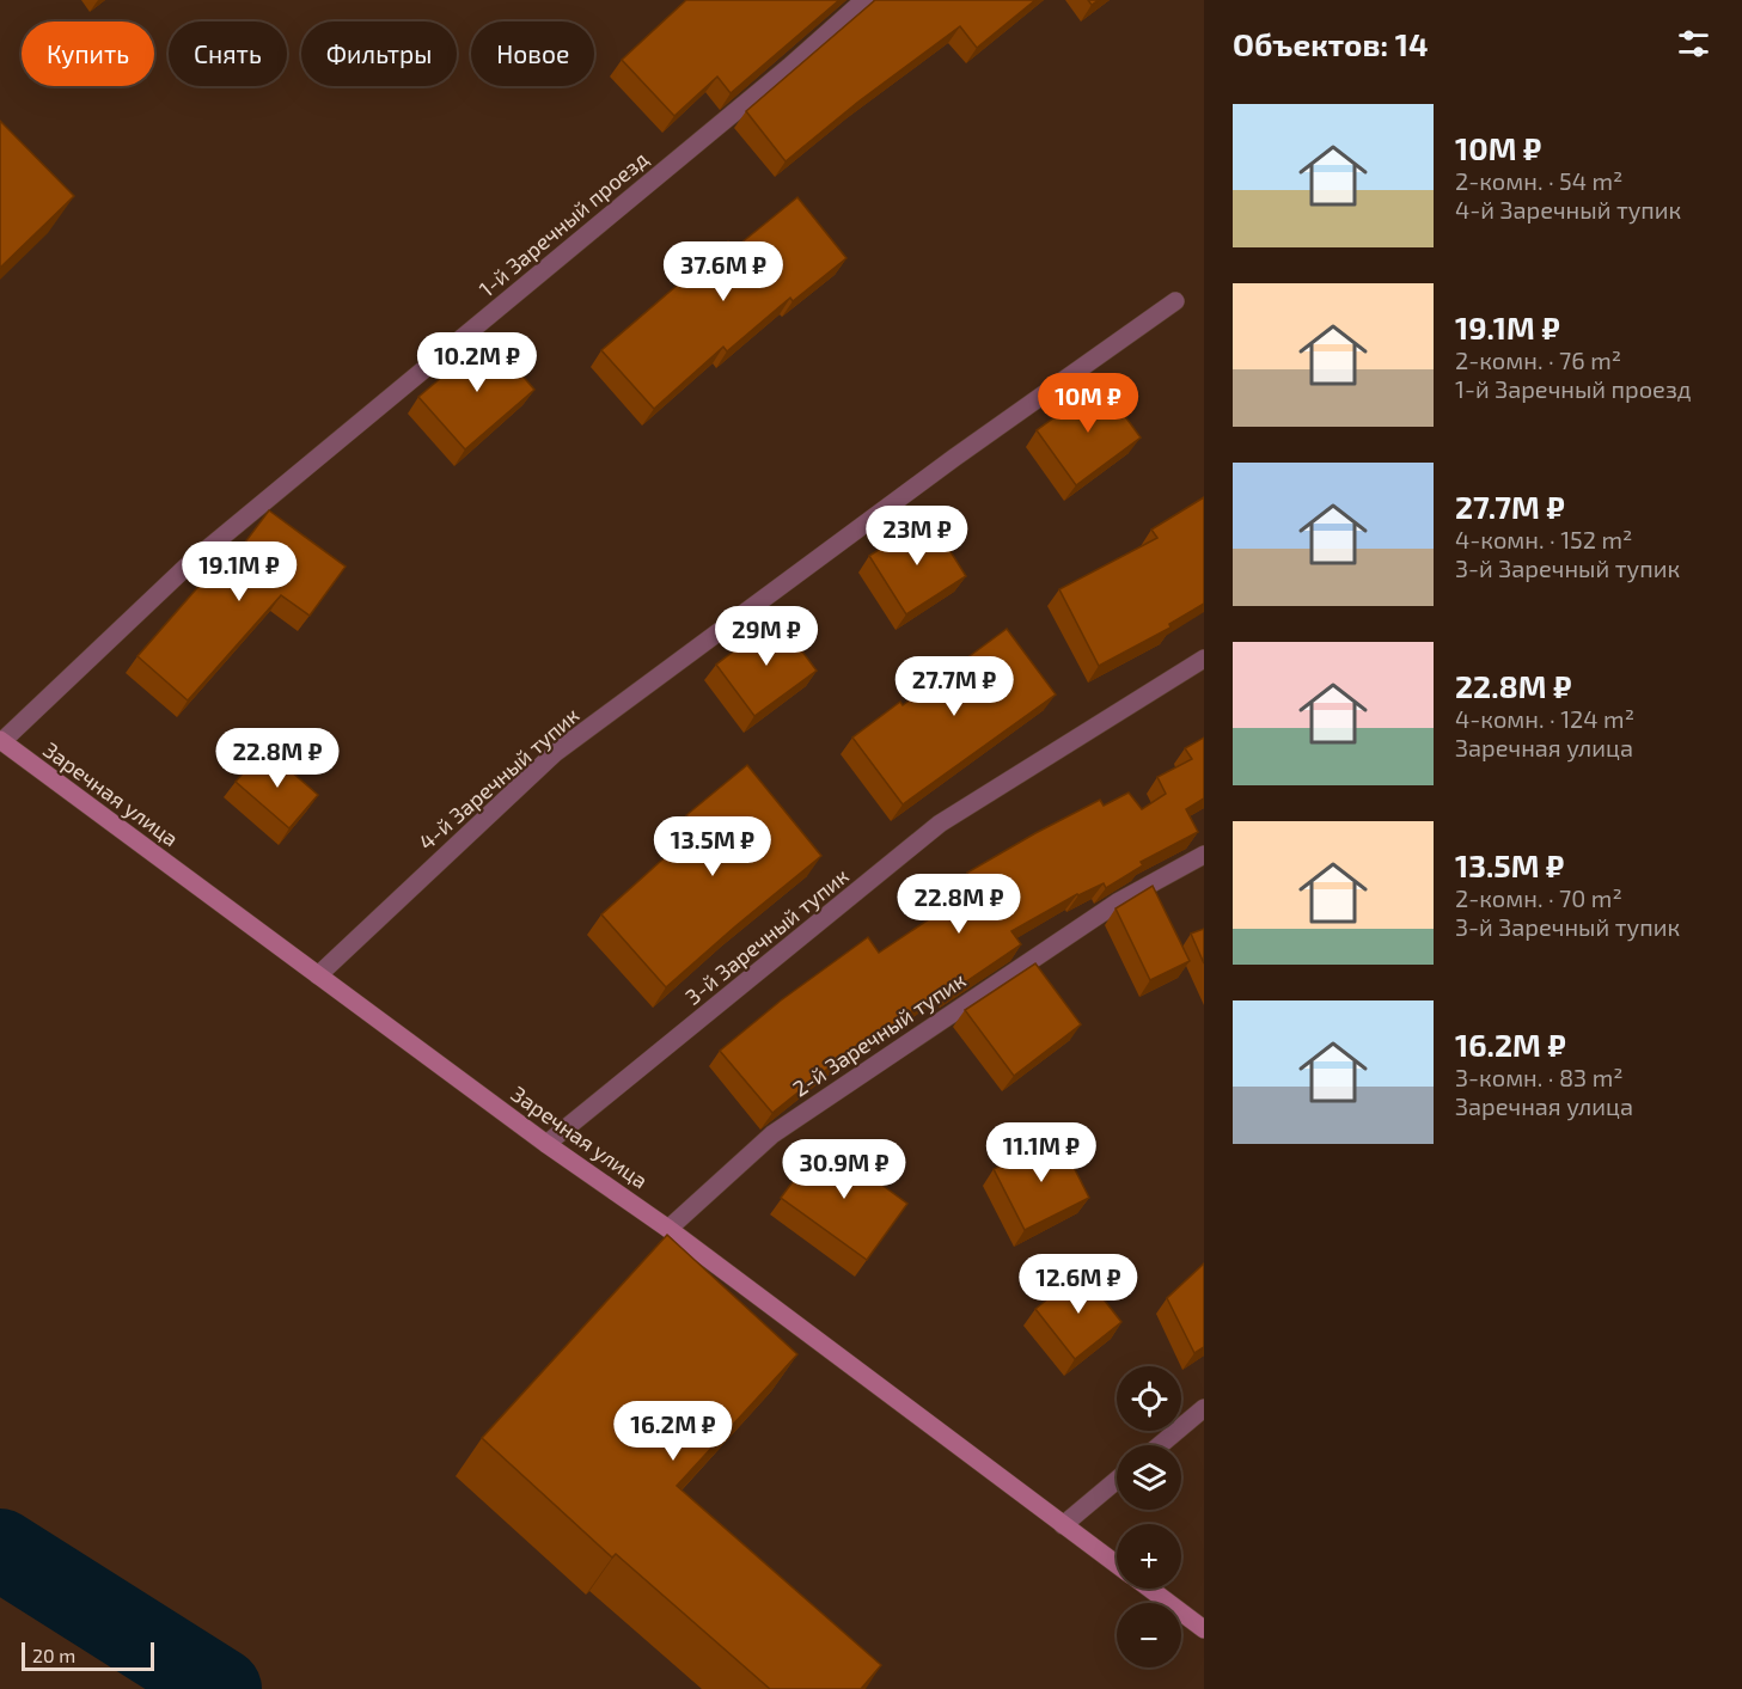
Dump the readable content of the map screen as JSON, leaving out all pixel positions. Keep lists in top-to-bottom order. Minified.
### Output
{"streets":{"main road":["Заречная улица"],"street":["1-й Заречный проезд","4-й Заречный тупик","3-й Заречный тупик","2-й Заречный тупик"]},"crossings":[["1-й Заречный проезд","Заречная улица"],["4-й Заречный тупик","Заречная улица"],["Заречная улица","3-й Заречный тупик"],["Заречная улица","2-й Заречный тупик"]],"scale_bar":"20 m","page":{"heading":"Объектов: 14","chip":["Купить","Снять","Фильтры","Новое"],"list":[{"name":"10M ₽","note":"2-комн. · 54 m² · 4-й Заречный тупик"},{"name":"19.1M ₽","note":"2-комн. · 76 m² · 1-й Заречный проезд"},{"name":"27.7M ₽","note":"4-комн. · 152 m² · 3-й Заречный тупик"},{"name":"22.8M ₽","note":"4-комн. · 124 m² · Заречная улица"},{"name":"13.5M ₽","note":"2-комн. · 70 m² · 3-й Заречный тупик"},{"name":"16.2M ₽","note":"3-комн. · 83 m² · Заречная улица"}],"price":["37.6M ₽","10.2M ₽","10M ₽","23M ₽","19.1M ₽","29M ₽","27.7M ₽","22.8M ₽","13.5M ₽","22.8M ₽","11.1M ₽","30.9M ₽","12.6M ₽","16.2M ₽"],"map_buttons":["+","−"],"scale":"20 m"}}
